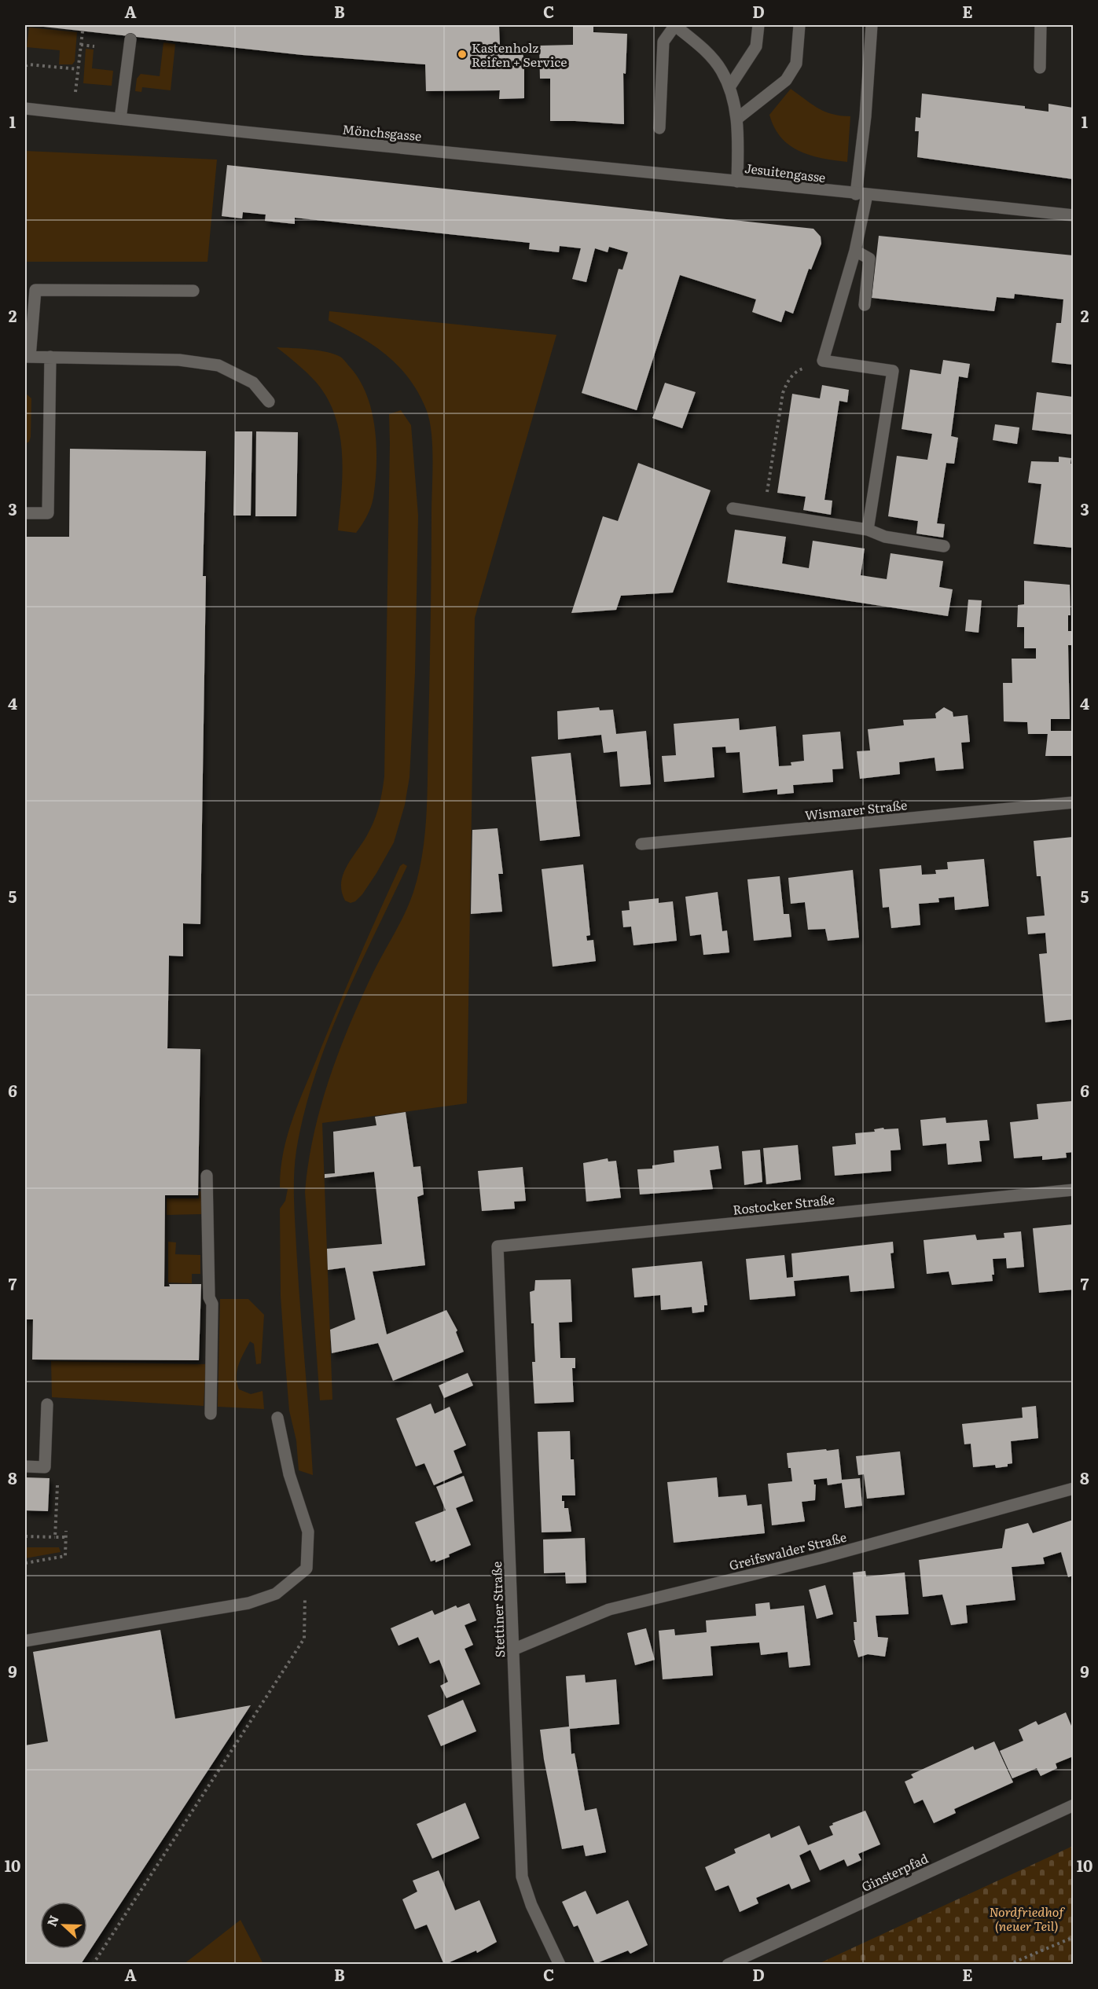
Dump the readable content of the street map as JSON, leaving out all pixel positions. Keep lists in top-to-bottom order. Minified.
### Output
{"streets":{"street":["Mönchsgasse","Jesuitengasse","Wismarer Straße","Rostocker Straße","Greifswalder Straße","Stettiner Straße","Ginsterpfad"]},"crossings":[["Mönchsgasse","Jesuitengasse"],["Rostocker Straße","Stettiner Straße"],["Greifswalder Straße","Stettiner Straße"]],"parks":["Nordfriedhof (neuer Teil)"],"places":["Kastenholz Reifen + Service"],"north":"left","grid":{"columns":["A","B","C","D","E"],"rows":["1","2","3","4","5","6","7","8","9","10"]}}
